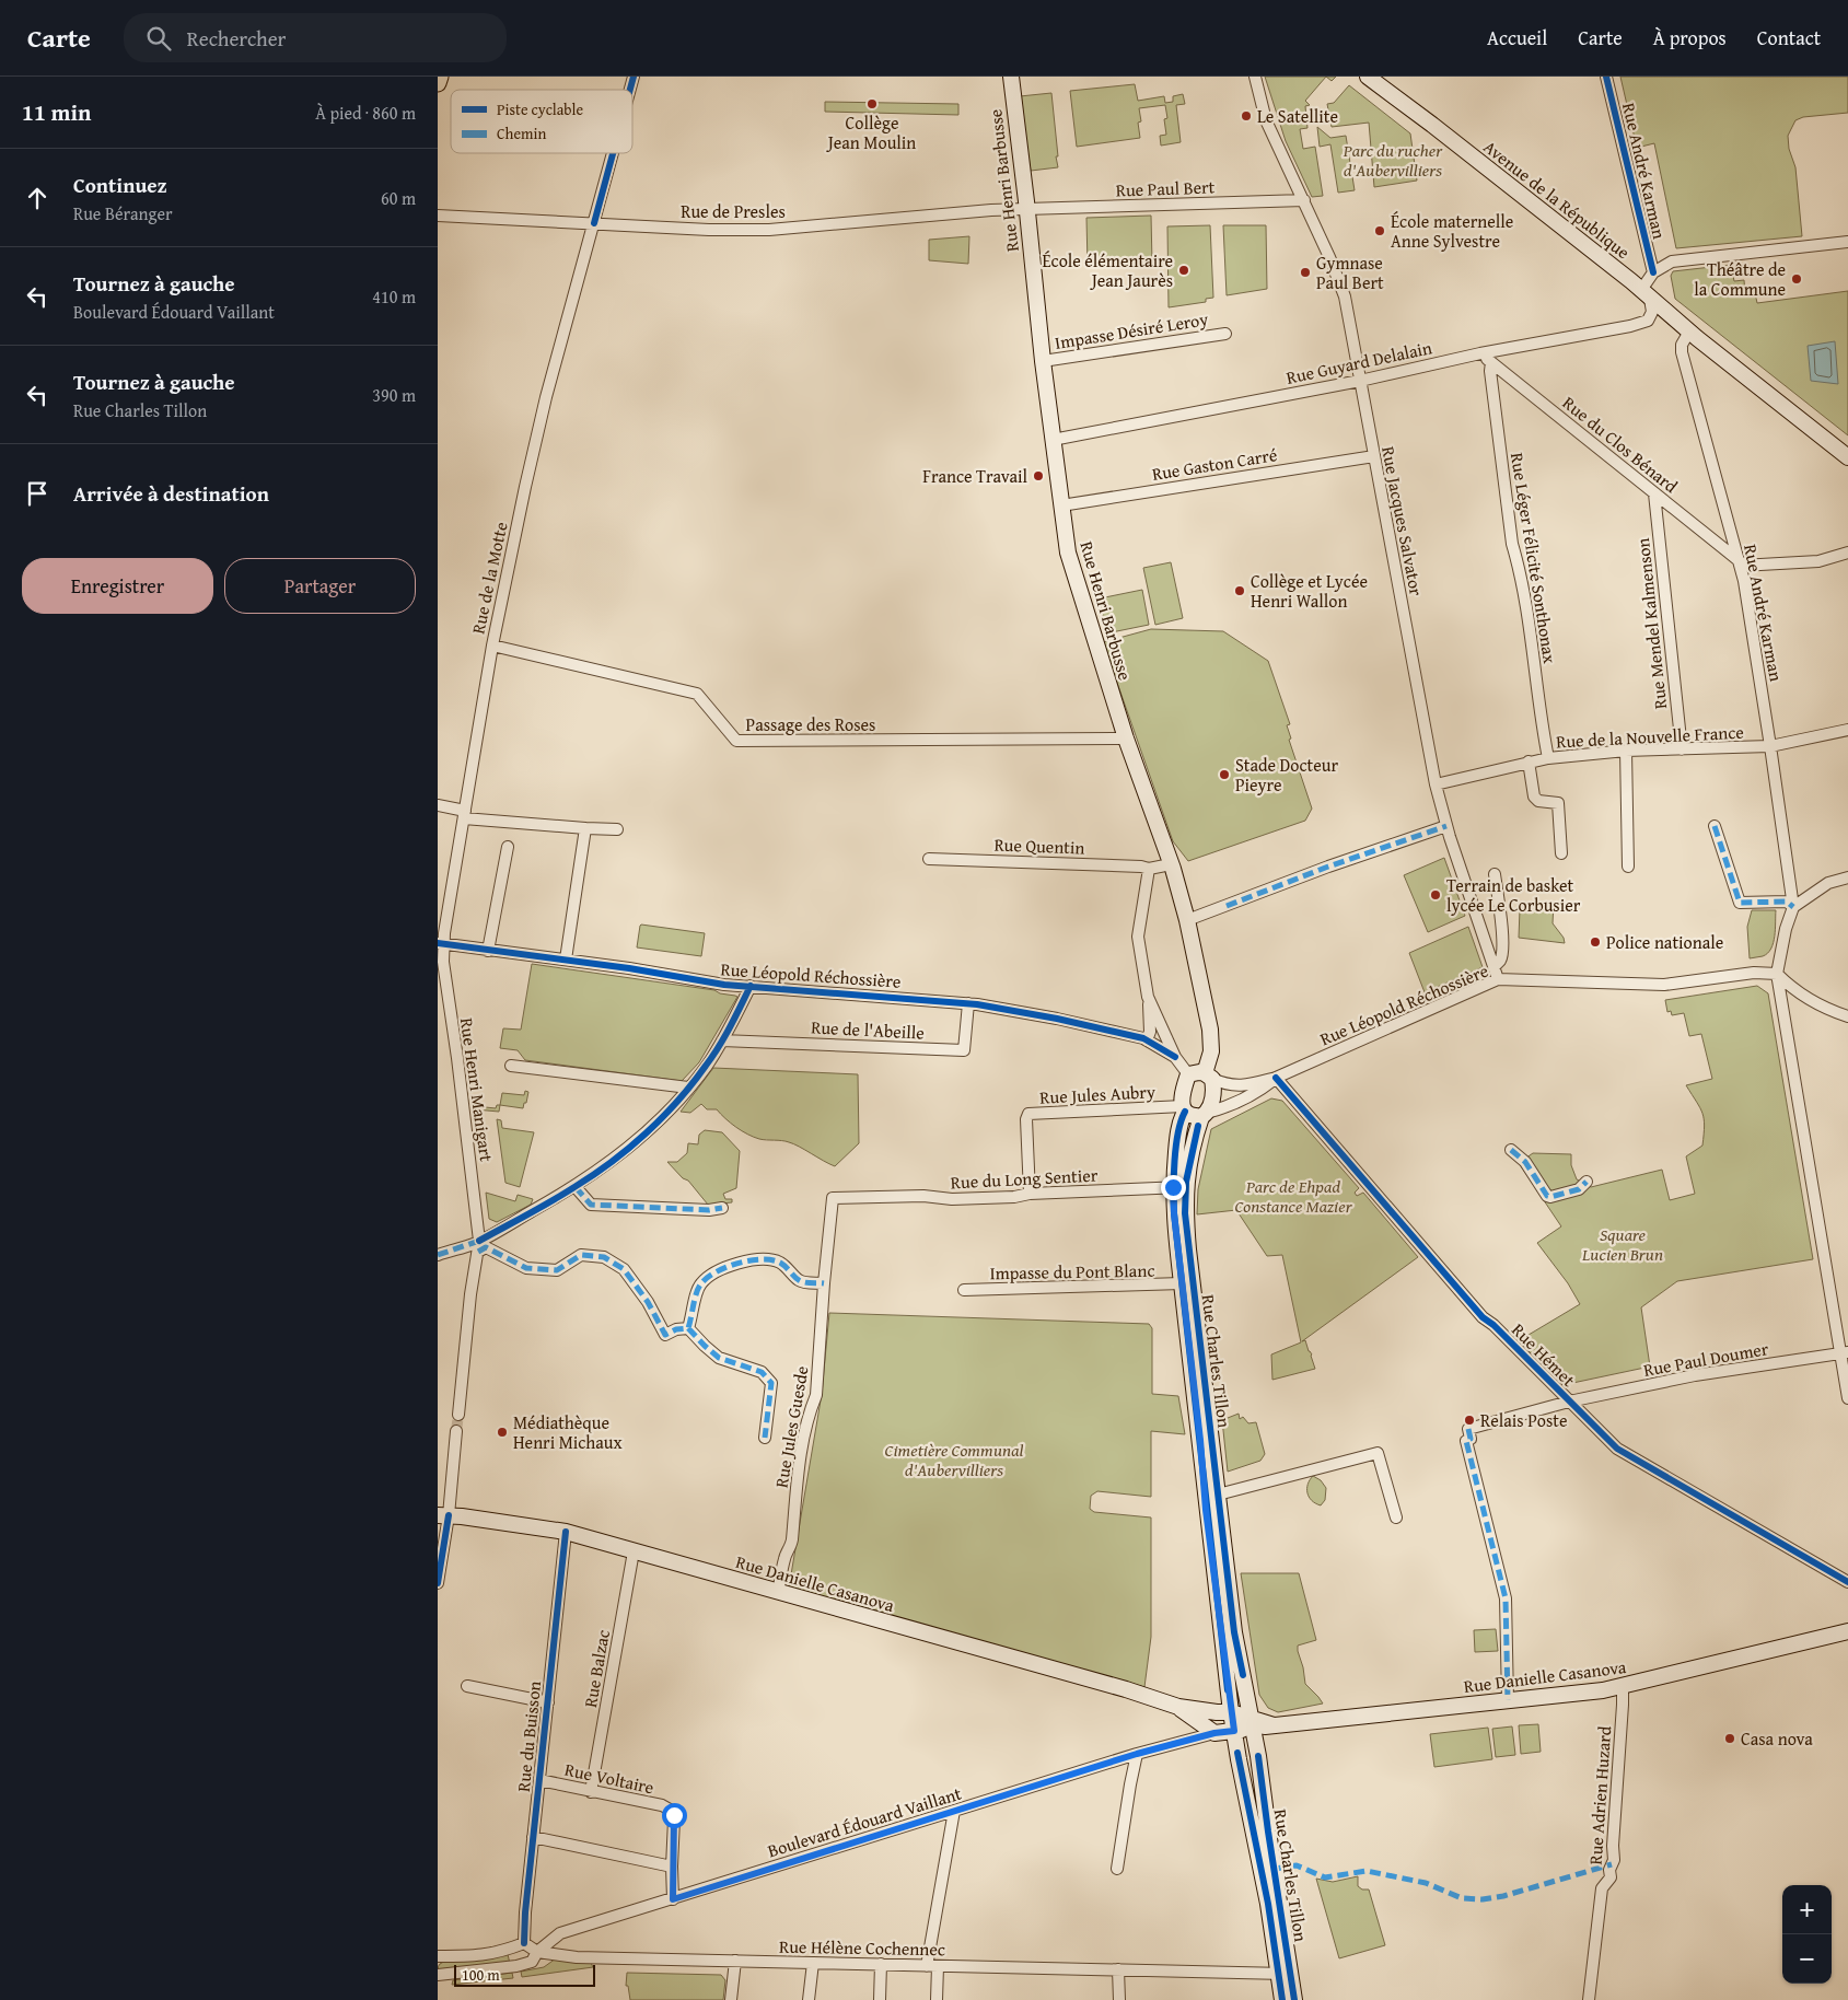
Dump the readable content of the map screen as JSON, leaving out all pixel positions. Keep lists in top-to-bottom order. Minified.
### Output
{"streets":{"street":["Rue André Karman","Rue Henri Barbusse","Rue Paul Bert","Avenue de la République","Rue de Presles","Impasse Désiré Leroy","Rue Guyard Delalain","Rue du Clos Bénard","Rue Gaston Carré","Rue Jacques Salvator","Rue Léger Félicité Sonthonax","Rue de la Motte","Rue Mendel Kalmenson","Passage des Roses","Rue de la Nouvelle France","Rue Quentin","Rue Léopold Réchossière","Rue de l'Abeille","Rue Henri Manigart","Rue Jules Aubry","Rue du Long Sentier","Impasse du Pont Blanc","Rue Hémet","Rue Paul Doumer","Rue Charles Tillon","Rue Jules Guesde","Rue Danielle Casanova","Rue Balzac","Rue du Buisson","Rue Voltaire","Rue Adrien Huzard","Boulevard Édouard Vaillant","Rue Hélène Cochennec"]},"crossings":[["Rue André Karman","Avenue de la République"],["Rue André Karman","Rue du Clos Bénard"],["Rue André Karman","Rue de la Nouvelle France"],["Rue Henri Barbusse","Rue Paul Bert"],["Rue Henri Barbusse","Rue de Presles"],["Rue Henri Barbusse","Impasse Désiré Leroy"],["Rue Henri Barbusse","Rue Guyard Delalain"],["Rue Henri Barbusse","Rue Gaston Carré"],["Rue Henri Barbusse","Passage des Roses"],["Rue Henri Barbusse","Rue Léopold Réchossière"],["Rue Henri Barbusse","Rue Jules Aubry"],["Rue Henri Barbusse","Rue Charles Tillon"],["Rue Paul Bert","Rue de Presles"],["Rue Paul Bert","Rue Jacques Salvator"],["Avenue de la République","Rue Guyard Delalain"],["Rue de Presles","Rue de la Motte"],["Rue Guyard Delalain","Rue du Clos Bénard"],["Rue Guyard Delalain","Rue Jacques Salvator"],["Rue du Clos Bénard","Rue Léger Félicité Sonthonax"],["Rue du Clos Bénard","Rue Mendel Kalmenson"],["Rue Gaston Carré","Rue Jacques Salvator"],["Rue Jacques Salvator","Rue de la Nouvelle France"],["Rue Jacques Salvator","Rue Léopold Réchossière"],["Rue Léger Félicité Sonthonax","Rue de la Nouvelle France"],["Rue de la Motte","Passage des Roses"],["Rue de la Motte","Rue Léopold Réchossière"],["Rue de la Motte","Rue Henri Manigart"],["Rue Mendel Kalmenson","Rue de la Nouvelle France"],["Rue Léopold Réchossière","Rue de l'Abeille"],["Rue Léopold Réchossière","Rue Henri Manigart"],["Rue Léopold Réchossière","Rue Jules Aubry"],["Rue Léopold Réchossière","Rue Hémet"],["Rue Léopold Réchossière","Rue Charles Tillon"],["Rue Jules Aubry","Rue du Long Sentier"],["Rue Jules Aubry","Rue Charles Tillon"],["Rue du Long Sentier","Rue Charles Tillon"],["Rue du Long Sentier","Rue Jules Guesde"],["Impasse du Pont Blanc","Rue Charles Tillon"],["Rue Hémet","Rue Paul Doumer"],["Rue Paul Doumer","Rue Danielle Casanova"],["Rue Charles Tillon","Rue Danielle Casanova"],["Rue Charles Tillon","Rue Hélène Cochennec"],["Rue Jules Guesde","Rue Danielle Casanova"],["Rue Danielle Casanova","Rue Balzac"],["Rue Danielle Casanova","Rue du Buisson"],["Rue Danielle Casanova","Rue Adrien Huzard"],["Rue Danielle Casanova","Boulevard Édouard Vaillant"],["Rue Balzac","Rue Voltaire"],["Rue du Buisson","Rue Voltaire"],["Rue du Buisson","Rue Hélène Cochennec"],["Boulevard Édouard Vaillant","Rue Hélène Cochennec"]],"parks":["Parc du rucher d'Aubervilliers","Parc de Ehpad Constance Mazier","Square Lucien Brun","Cimetière Communal d'Aubervilliers"],"places":["Collège Jean Moulin","Le Satellite","École maternelle Anne Sylvestre","École élémentaire Jean Jaurès","Gymnase Paul Bert","Théâtre de la Commune","France Travail","Collège et Lycée Henri Wallon","Stade Docteur Pieyre","Terrain de basket lycée Le Corbusier","Police nationale","Relais Poste","Médiathèque Henri Michaux","Casa nova"],"legend":["Piste cyclable","Chemin"],"scale_bar":"100 m","page":{"header":"Carte","search":"Rechercher","nav":["Accueil","Carte","À propos","Contact"],"heading":["11 min","À pied · 860 m"],"list":[["Continuez","Rue Béranger","60 m"],["Tournez à gauche","Boulevard Édouard Vaillant","410 m"],["Tournez à gauche","Rue Charles Tillon","390 m"],"Arrivée à destination"],"buttons":["Enregistrer","Partager"],"map_buttons":["+","−"],"scale":"100 m"}}
